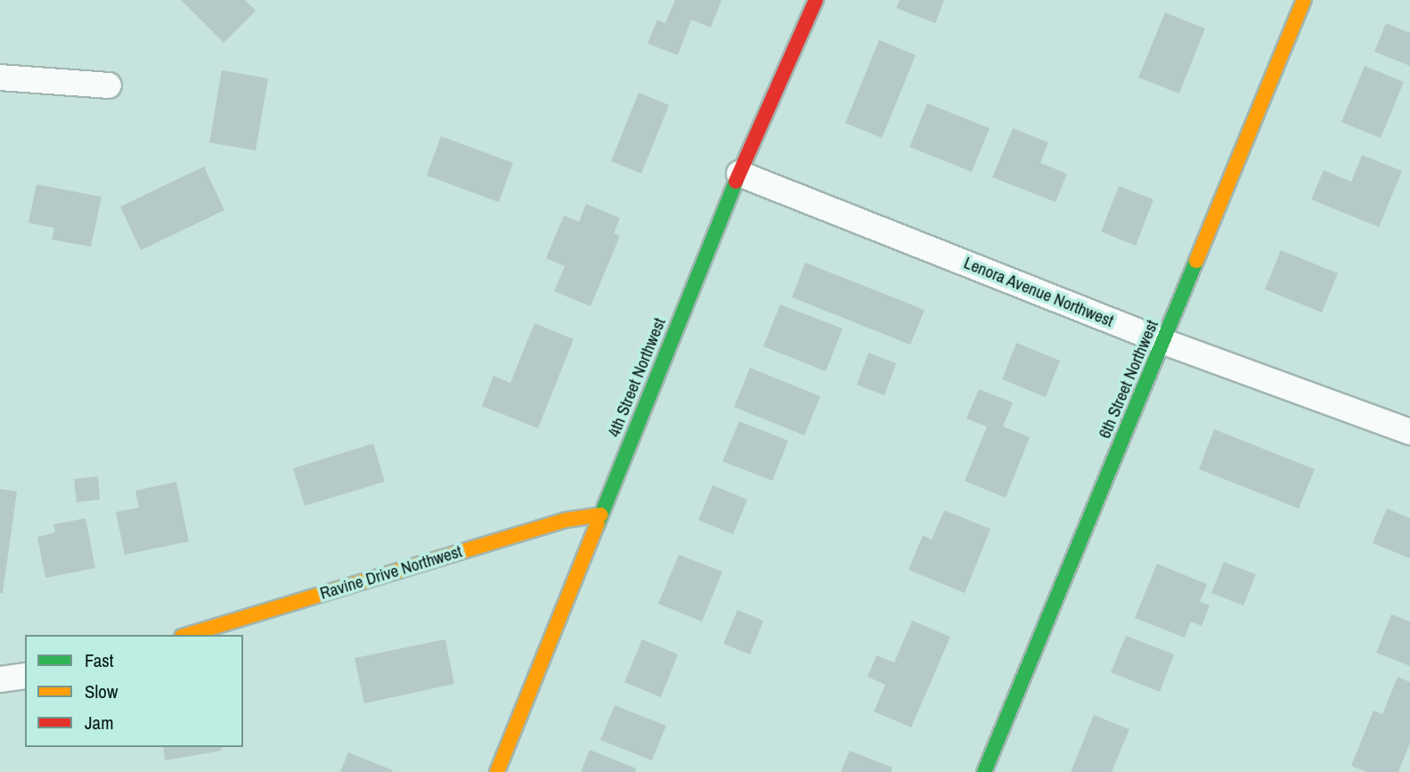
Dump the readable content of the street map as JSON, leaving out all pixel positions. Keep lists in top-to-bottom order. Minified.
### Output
{"streets":{"street":["Lenora Avenue Northwest","4th Street Northwest","6th Street Northwest","Ravine Drive Northwest"]},"crossings":[["Lenora Avenue Northwest","4th Street Northwest"],["Lenora Avenue Northwest","6th Street Northwest"],["4th Street Northwest","Ravine Drive Northwest"]],"legend":["Fast","Slow","Jam"]}
